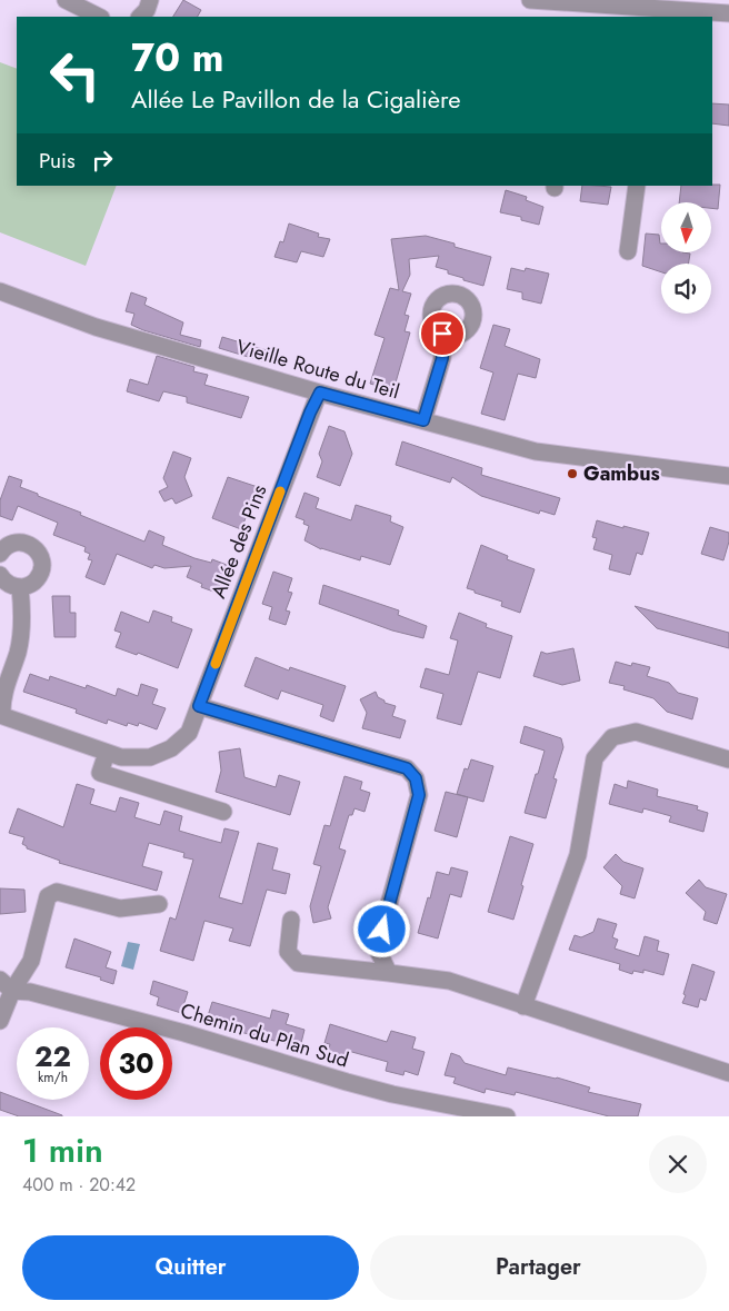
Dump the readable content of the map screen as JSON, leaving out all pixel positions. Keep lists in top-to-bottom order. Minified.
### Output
{"streets":{"street":["Vieille Route du Teil","Allée des Pins","Chemin du Plan Sud"]},"crossings":[["Vieille Route du Teil","Allée des Pins"]],"places":["Gambus"],"north":"bottom","page":{"turn":["70 m","Allée Le Pavillon de la Cigalière"],"then":"Puis","speed":"22 km/h","limit":"30","heading":["1 min","400 m · 20:42"],"buttons":["Quitter","Partager"]}}
